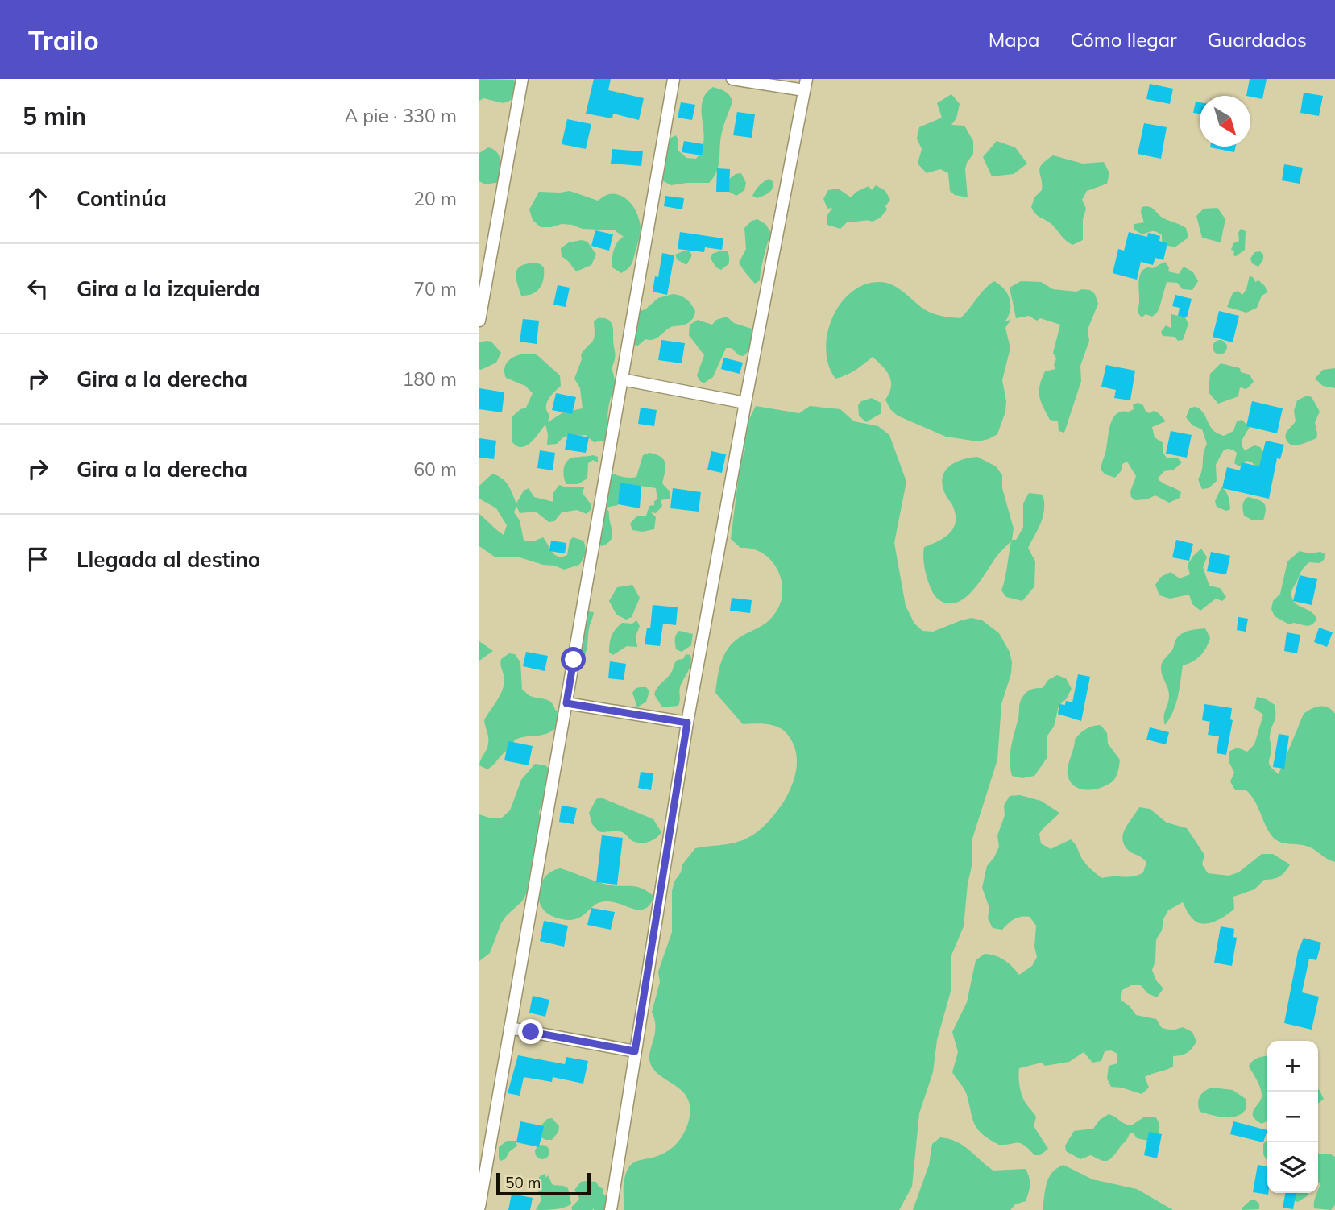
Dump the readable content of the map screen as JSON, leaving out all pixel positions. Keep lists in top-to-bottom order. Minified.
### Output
{"scale_bar":"50 m","north":"bottom right","page":{"header":"Trailo","nav":["Mapa","Cómo llegar","Guardados"],"heading":["5 min","A pie · 330 m"],"list":[["Continúa","20 m"],["Gira a la izquierda","70 m"],["Gira a la derecha","180 m"],["Gira a la derecha","60 m"],"Llegada al destino"],"map_buttons":["+","−"],"scale":"50 m"}}
